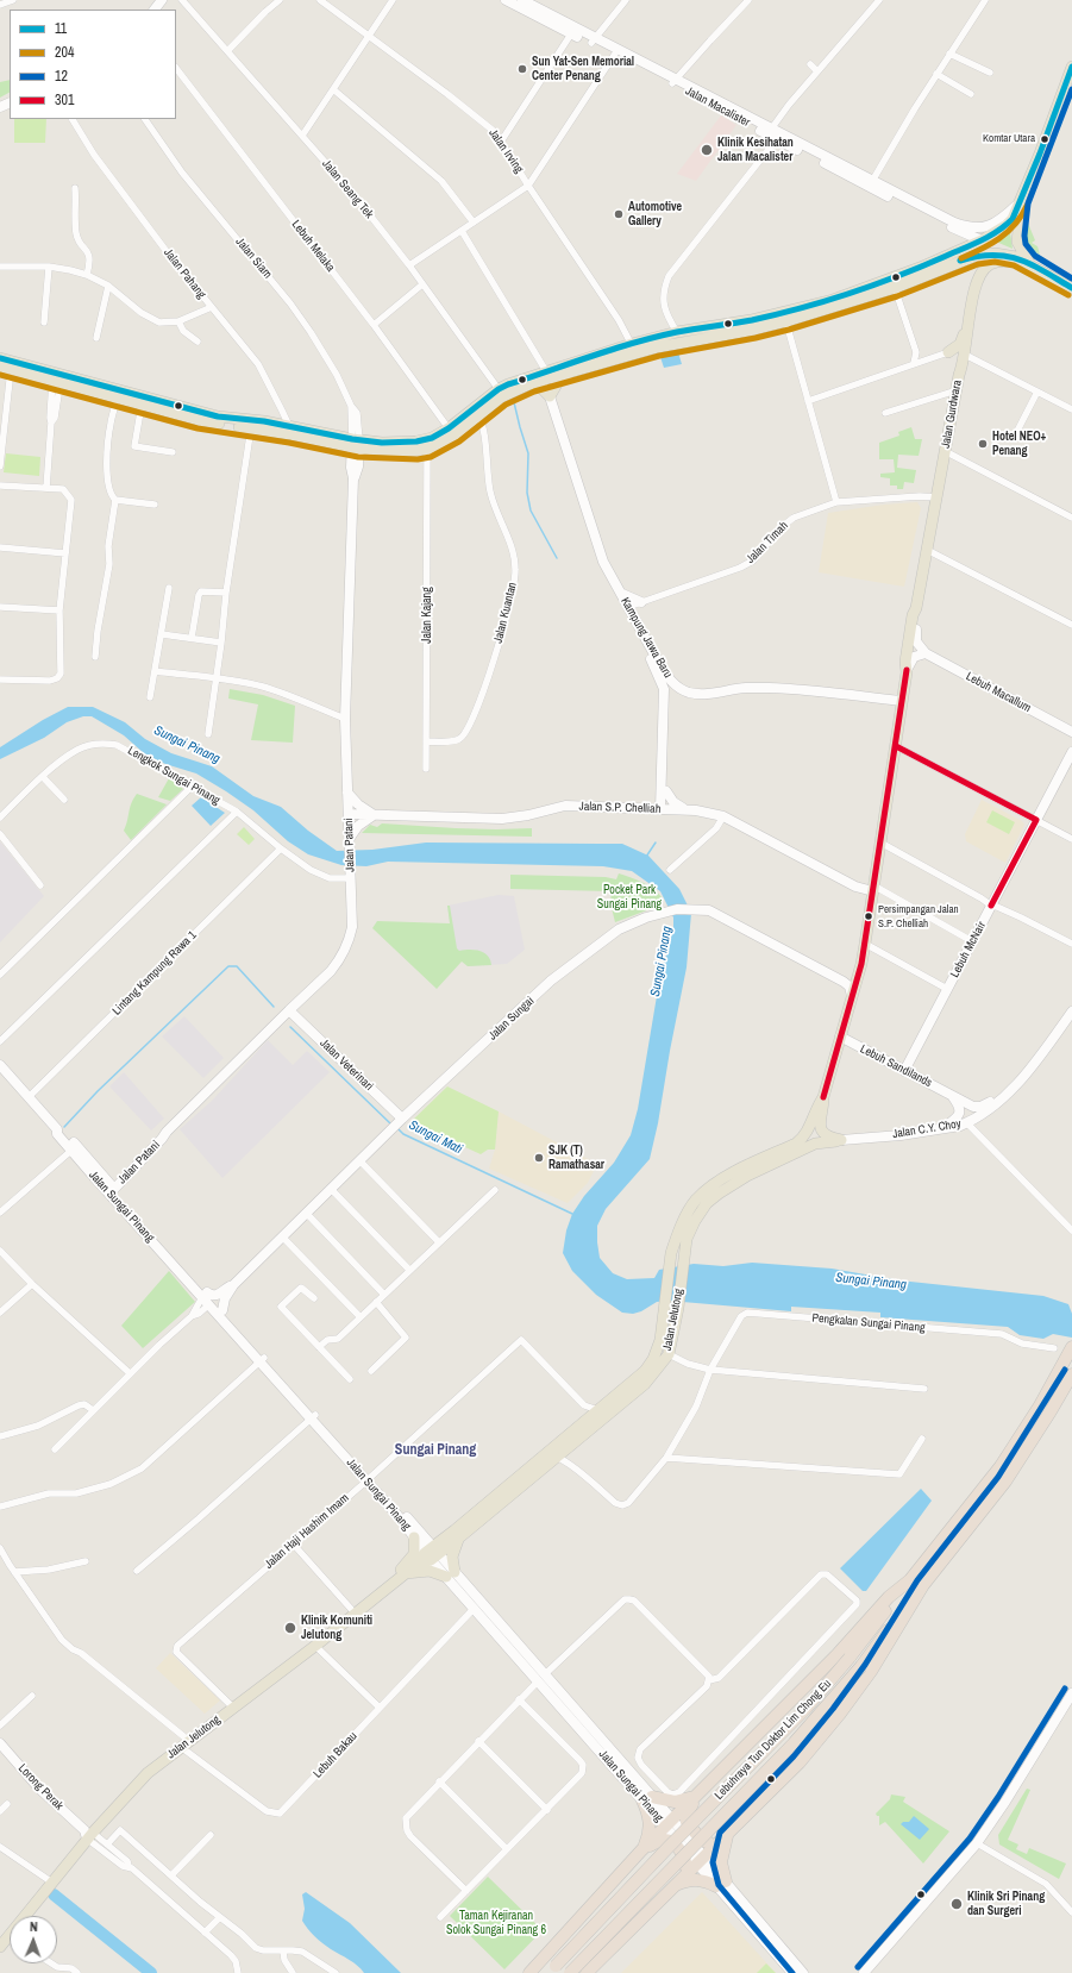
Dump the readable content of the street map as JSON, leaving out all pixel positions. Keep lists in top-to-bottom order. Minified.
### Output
{"streets":{"highway":["Lebuhraya Tun Doktor Lim Chong Eu"],"main road":["Jalan Gurdwara","Jalan Jelutong"],"street":["Jalan Macalister","Jalan Irving","Jalan Seang Tek","Lebuh Melaka","Jalan Siam","Jalan Pahang","Jalan Timah","Jalan Kuantan","Jalan Kajang","Kampung Jawa Baru","Lebuh Macallum","Lengkok Sungai Pinang","Jalan S.P. Chelliah","Jalan Patani","Lebuh McNair","Lintang Kampung Rawa 1","Jalan Sungai","Jalan Veterinari","Lebuh Sandilands","Jalan C.Y. Choy","Jalan Sungai Pinang","Pengkalan Sungai Pinang","Jalan Haji Hashim Imam","Lebuh Bakau","Lorong Perak"]},"crossings":[["Jalan Siam","Jalan Patani"],["Jalan Gurdwara","Jalan Timah"],["Jalan Gurdwara","Kampung Jawa Baru"],["Jalan Gurdwara","Jalan S.P. Chelliah"],["Jalan Gurdwara","Lebuh Sandilands"],["Jalan Gurdwara","Jalan C.Y. Choy"],["Jalan Gurdwara","Jalan Jelutong"],["Jalan Timah","Kampung Jawa Baru"],["Jalan Kuantan","Jalan Kajang"],["Lengkok Sungai Pinang","Jalan Patani"],["Lengkok Sungai Pinang","Lintang Kampung Rawa 1"],["Jalan S.P. Chelliah","Jalan Patani"],["Jalan Patani","Jalan Veterinari"],["Jalan Patani","Jalan Sungai Pinang"],["Lebuh McNair","Lebuh Sandilands"],["Lintang Kampung Rawa 1","Jalan Sungai Pinang"],["Jalan Sungai","Jalan Veterinari"],["Jalan Sungai","Jalan Sungai Pinang"],["Lebuh Sandilands","Jalan C.Y. Choy"],["Jalan C.Y. Choy","Jalan Jelutong"],["Jalan Sungai Pinang","Jalan Jelutong"],["Jalan Sungai Pinang","Jalan Haji Hashim Imam"],["Jalan Sungai Pinang","Lebuh Bakau"],["Jalan Jelutong","Jalan Haji Hashim Imam"],["Jalan Jelutong","Lebuh Bakau"],["Jalan Jelutong","Lorong Perak"]],"districts":["Sungai Pinang"],"water":["Sungai Pinang","Sungai Mati"],"parks":["Pocket Park Sungai Pinang","Taman Kejiranan Solok Sungai Pinang 6"],"places":["Sun Yat-Sen Memorial Center Penang","Komtar Utara","Klinik Kesihatan Jalan Macalister","Automotive Gallery","Hotel NEO+ Penang","Persimpangan Jalan S.P. Chelliah","SJK (T) Ramathasar","Klinik Komuniti Jelutong","Klinik Sri Pinang dan Surgeri"],"lines":["transit line 11","transit line 12","transit line 204","transit line 301"],"legend":["11","204","12","301"],"north":"top"}
